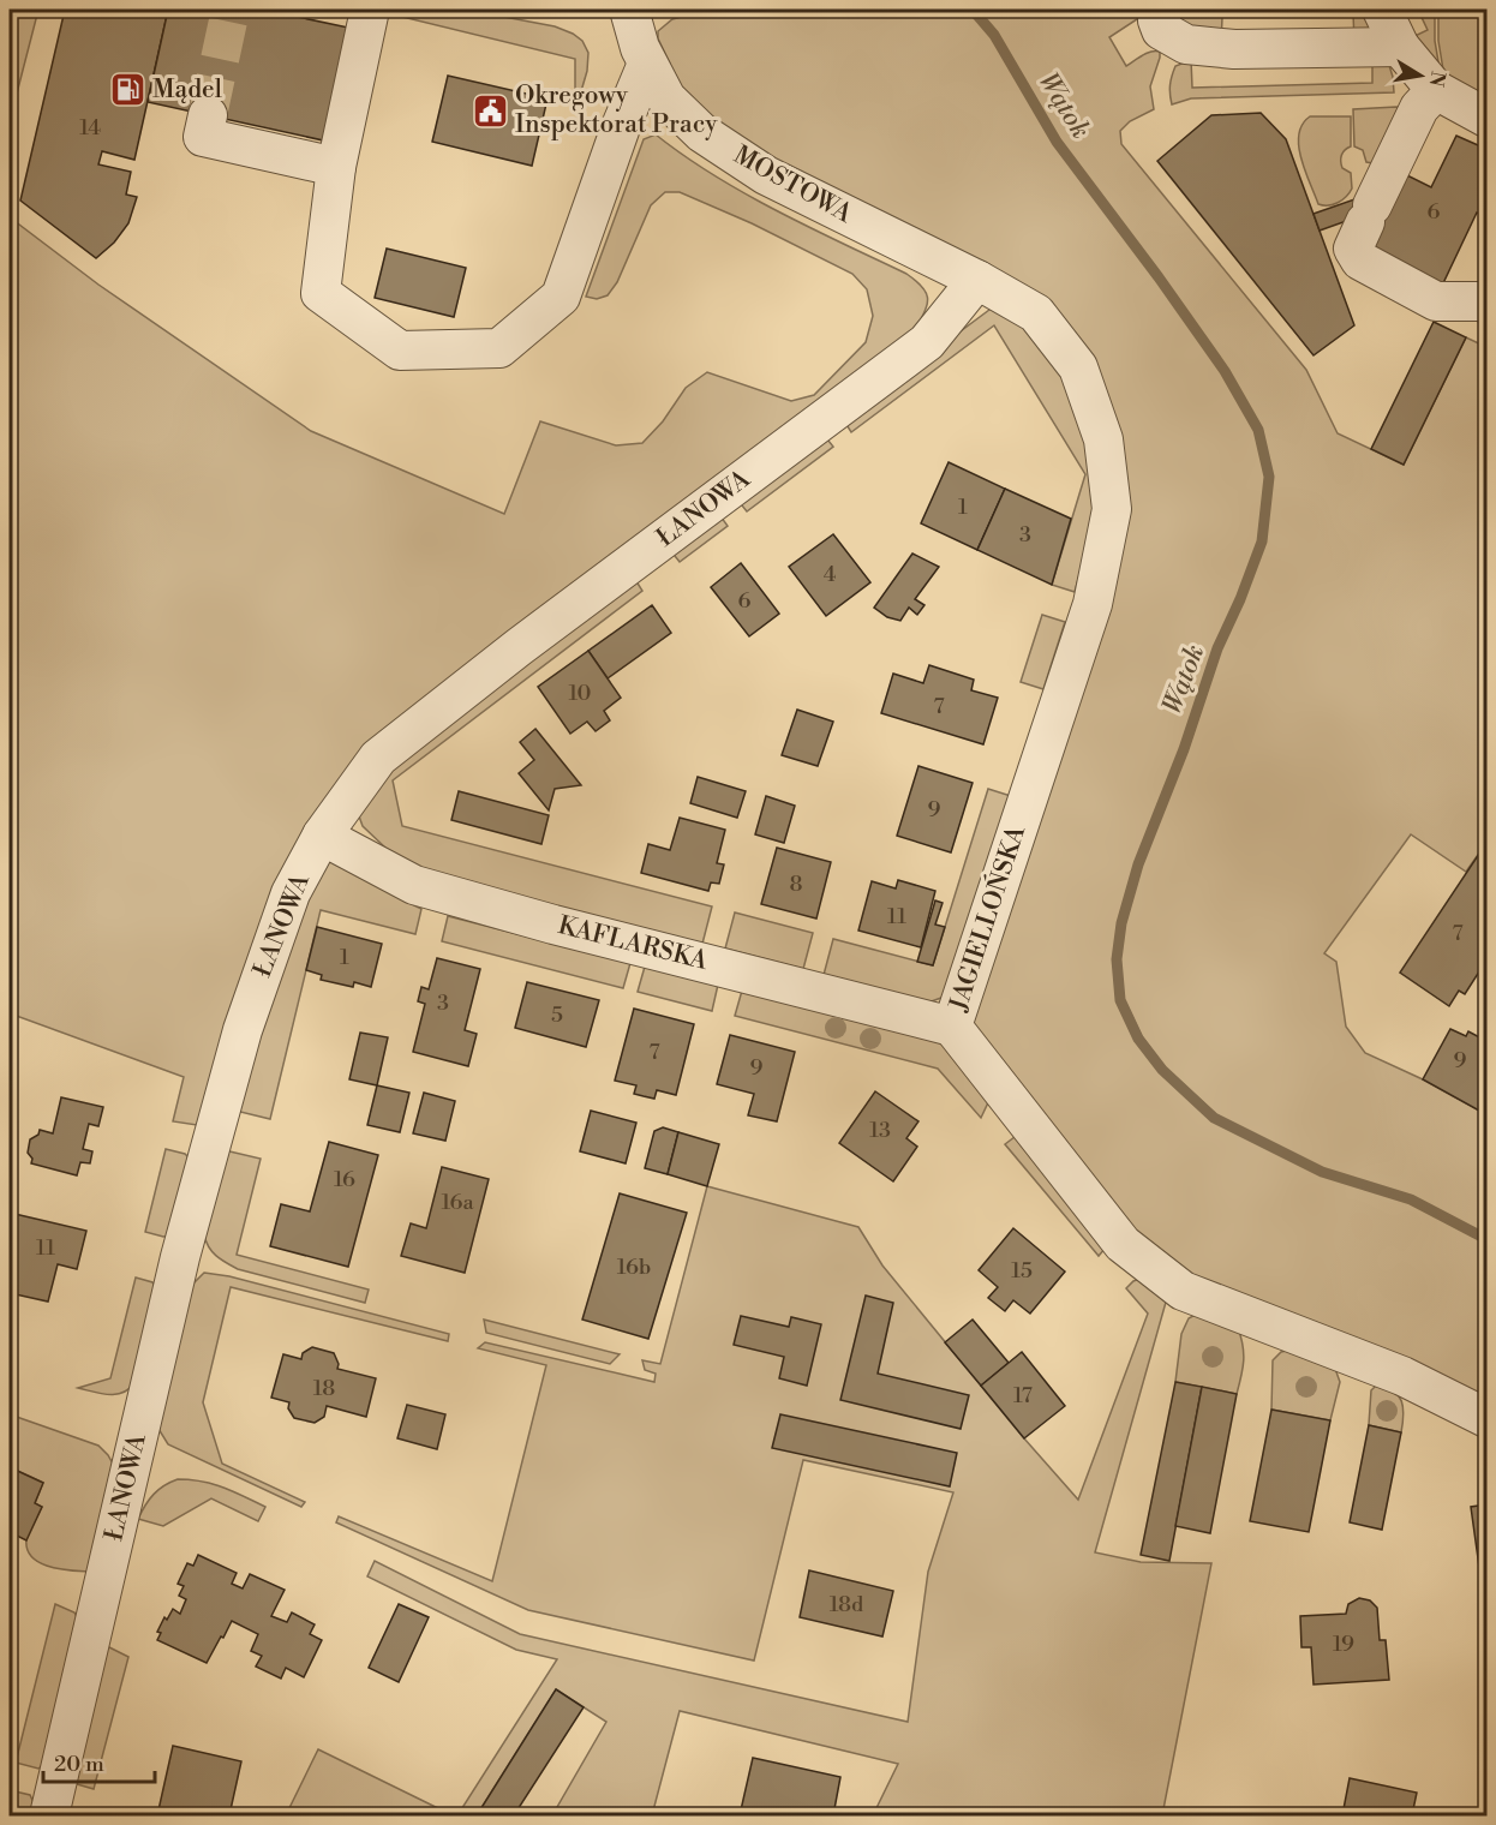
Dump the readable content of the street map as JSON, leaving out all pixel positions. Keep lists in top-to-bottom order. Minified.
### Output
{"streets":{"street":["MOSTOWA","ŁANOWA","JAGIELLOŃSKA","KAFLARSKA"]},"crossings":[["MOSTOWA","ŁANOWA"],["MOSTOWA","JAGIELLOŃSKA"],["ŁANOWA","JAGIELLOŃSKA"],["ŁANOWA","KAFLARSKA"],["JAGIELLOŃSKA","KAFLARSKA"]],"water":["Wątok"],"places":{"fuel station":["Mądel"],"public building":["Okregowy Inspektorat Pracy"]},"house_numbers":["14","6","1","3","4","6","10","7","9","8","11","7","1","3","5","7","9","9","13","16","16a","11","16b","15","18","17","18d","19"],"scale_bar":"20 m","north":"right"}
